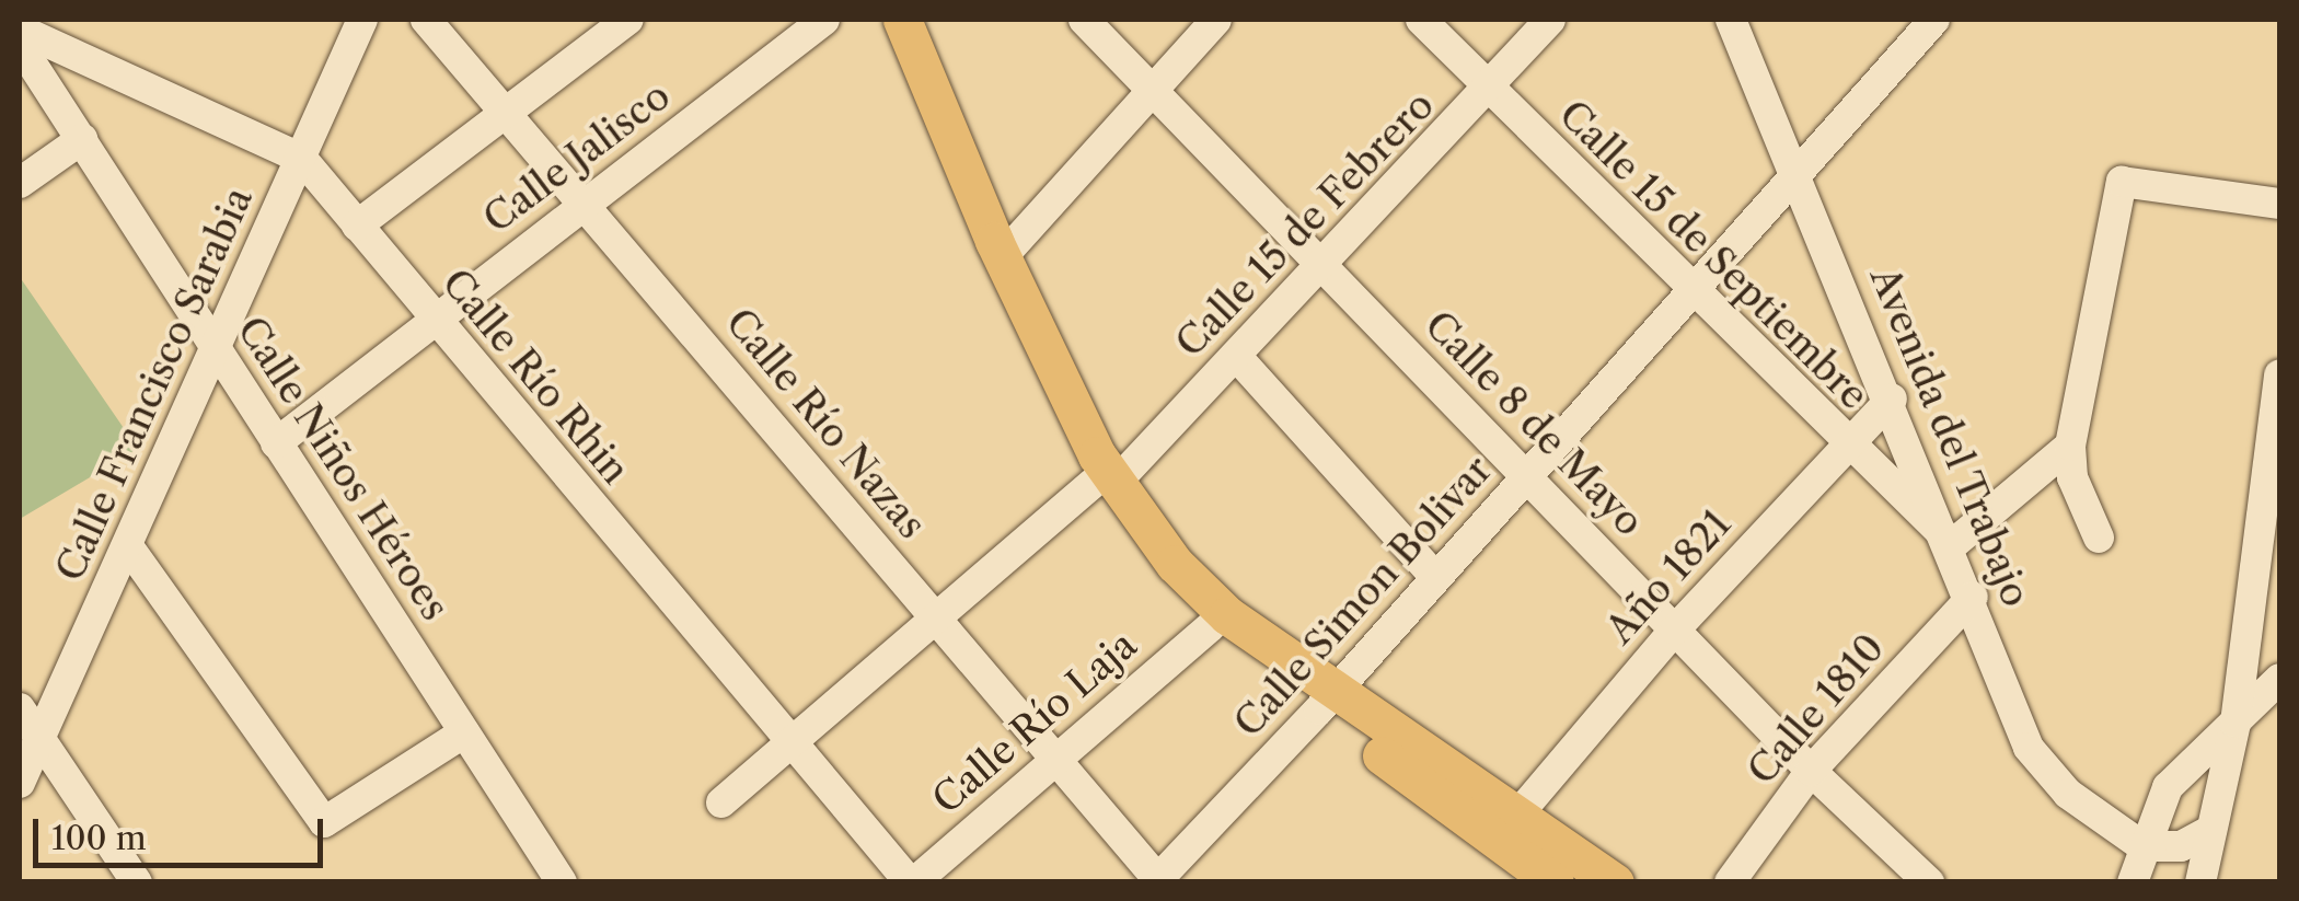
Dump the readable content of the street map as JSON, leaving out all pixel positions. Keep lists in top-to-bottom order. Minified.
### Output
{"streets":{"street":["Calle Jalisco","Calle 15 de Febrero","Calle 15 de Septiembre","Calle Río Rhin","Calle Francisco Sarabia","Calle Río Nazas","Calle 8 de Mayo","Avenida del Trabajo","Calle Niños Héroes","Año 1821","Calle Simon Bolivar","Calle 1810","Calle Río Laja"]},"crossings":[["Calle Jalisco","Calle Río Rhin"],["Calle Jalisco","Calle Río Nazas"],["Calle Jalisco","Calle Niños Héroes"],["Calle 15 de Febrero","Calle 15 de Septiembre"],["Calle 15 de Febrero","Calle Río Rhin"],["Calle 15 de Febrero","Calle Río Nazas"],["Calle 15 de Febrero","Calle 8 de Mayo"],["Calle 15 de Septiembre","Avenida del Trabajo"],["Calle 15 de Septiembre","Año 1821"],["Calle 15 de Septiembre","Calle Simon Bolivar"],["Calle Río Rhin","Calle Francisco Sarabia"],["Calle Río Rhin","Calle Río Laja"],["Calle Francisco Sarabia","Calle Niños Héroes"],["Calle Río Nazas","Calle Simon Bolivar"],["Calle Río Nazas","Calle Río Laja"],["Calle 8 de Mayo","Año 1821"],["Calle 8 de Mayo","Calle Simon Bolivar"],["Calle 8 de Mayo","Calle 1810"],["Avenida del Trabajo","Año 1821"],["Avenida del Trabajo","Calle Simon Bolivar"],["Avenida del Trabajo","Calle 1810"]],"scale_bar":"100 m"}
